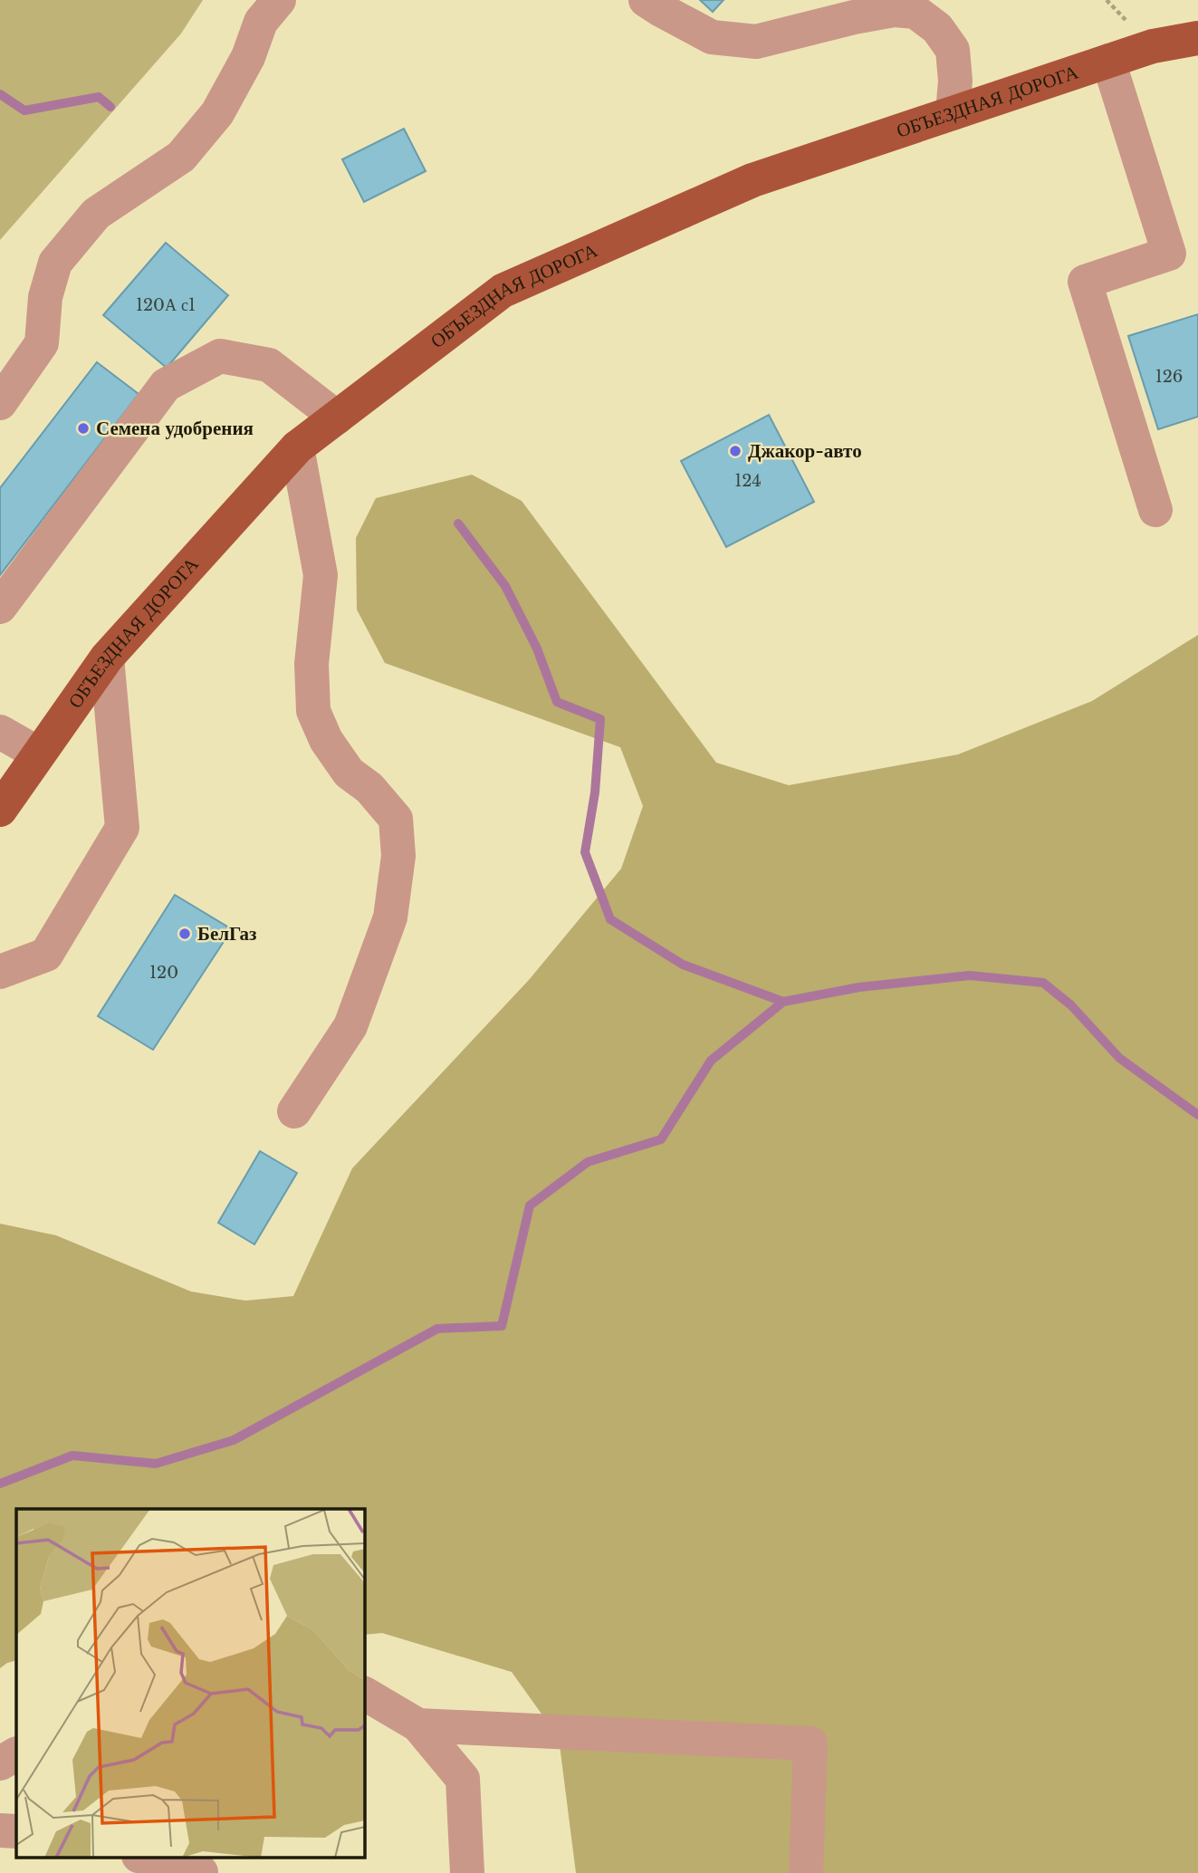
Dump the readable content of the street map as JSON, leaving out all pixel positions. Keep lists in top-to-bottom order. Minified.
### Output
{"streets":{"main road":["ОБЪЕЗДНАЯ ДОРОГА"]},"places":["Семена удобрения","Джакор-авто","БелГаз"],"house_numbers":["120А с1","126","124","120"]}
